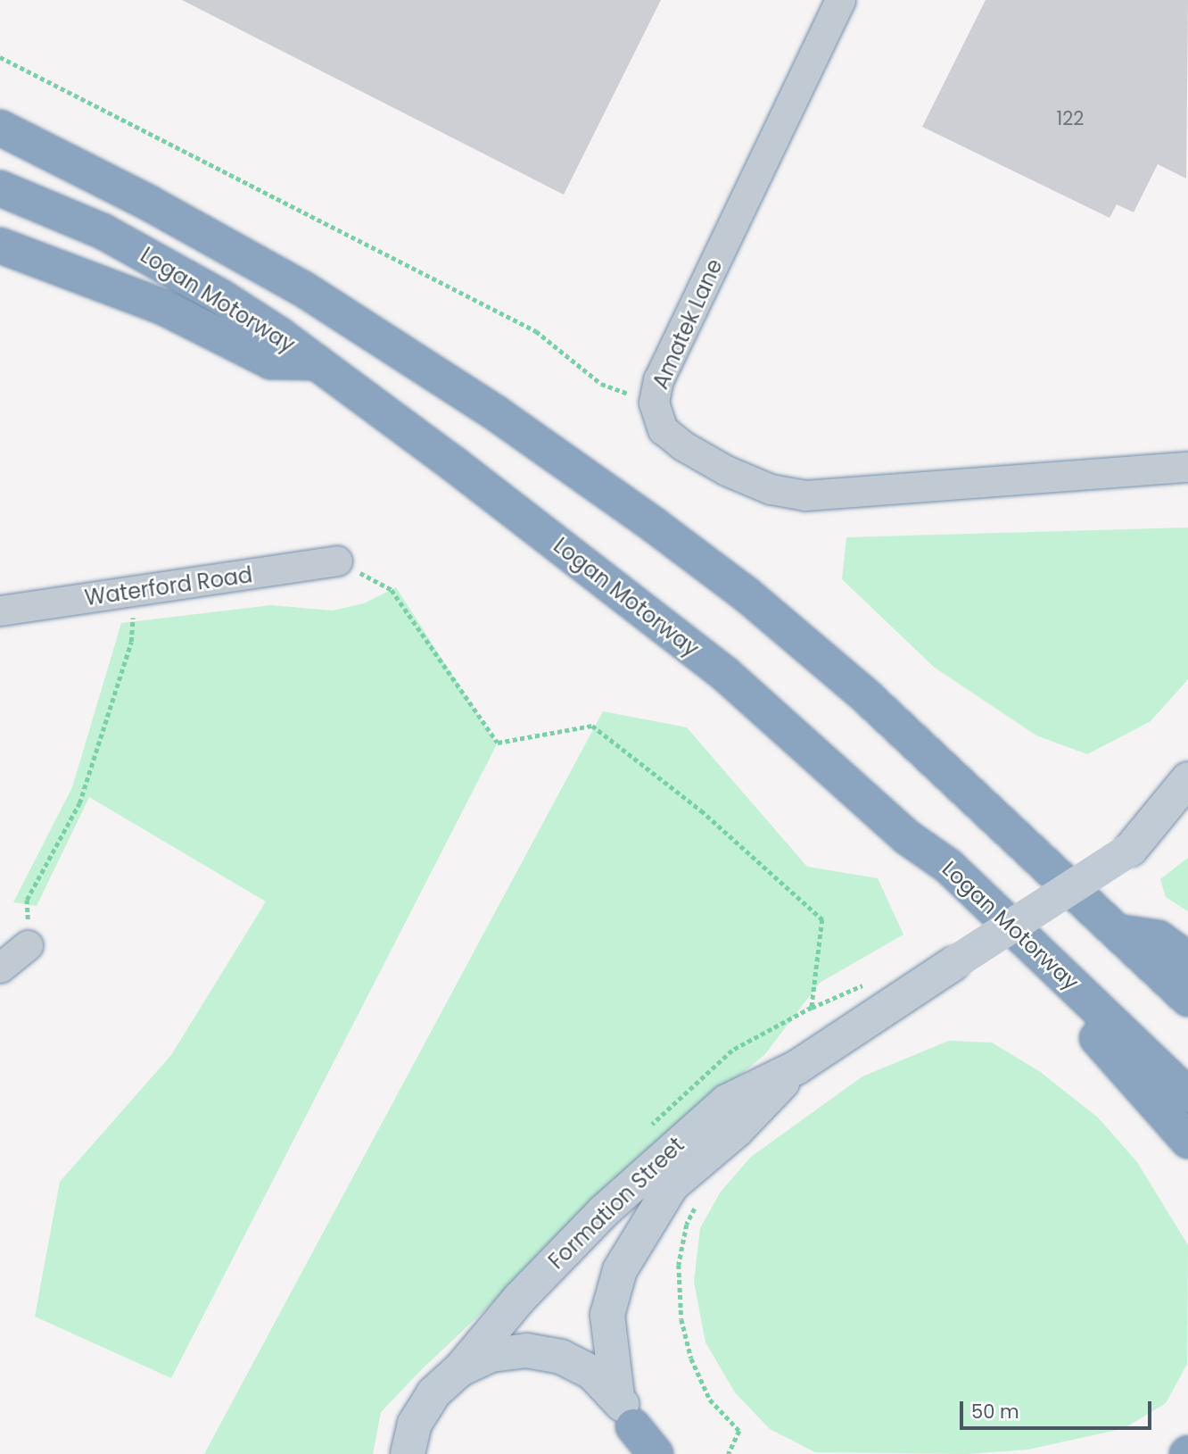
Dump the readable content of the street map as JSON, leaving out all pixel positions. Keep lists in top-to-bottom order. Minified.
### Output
{"streets":{"highway":["Logan Motorway"],"main road":["Formation Street"],"street":["Amatek Lane","Waterford Road"]},"house_numbers":["122"],"scale_bar":"50 m"}
